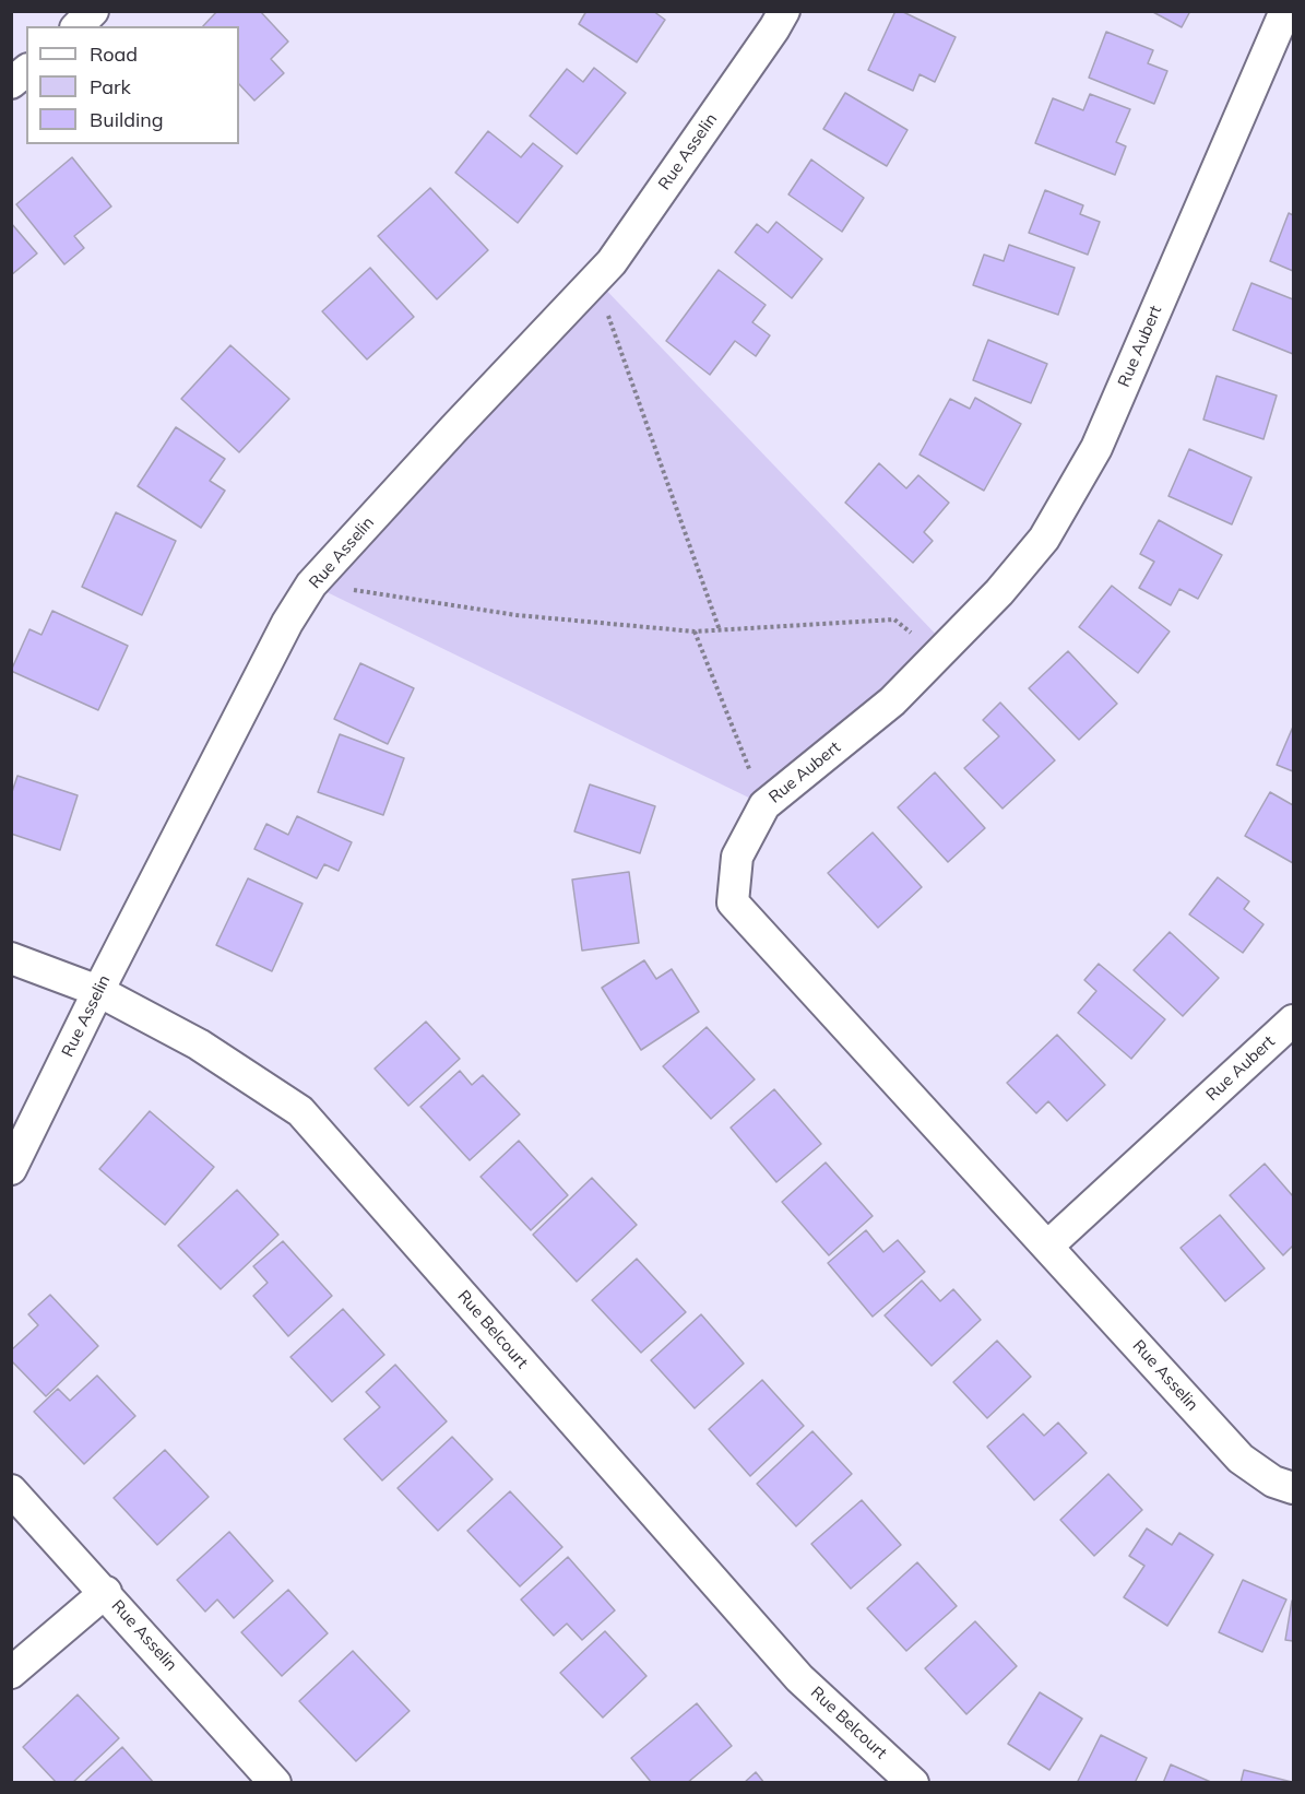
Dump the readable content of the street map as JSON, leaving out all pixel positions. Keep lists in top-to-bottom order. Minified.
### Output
{"streets":{"street":["Rue Asselin","Rue Aubert","Rue Belcourt"]},"crossings":[["Rue Asselin","Rue Aubert"],["Rue Asselin","Rue Belcourt"]],"legend":["Road","Park","Building"]}
